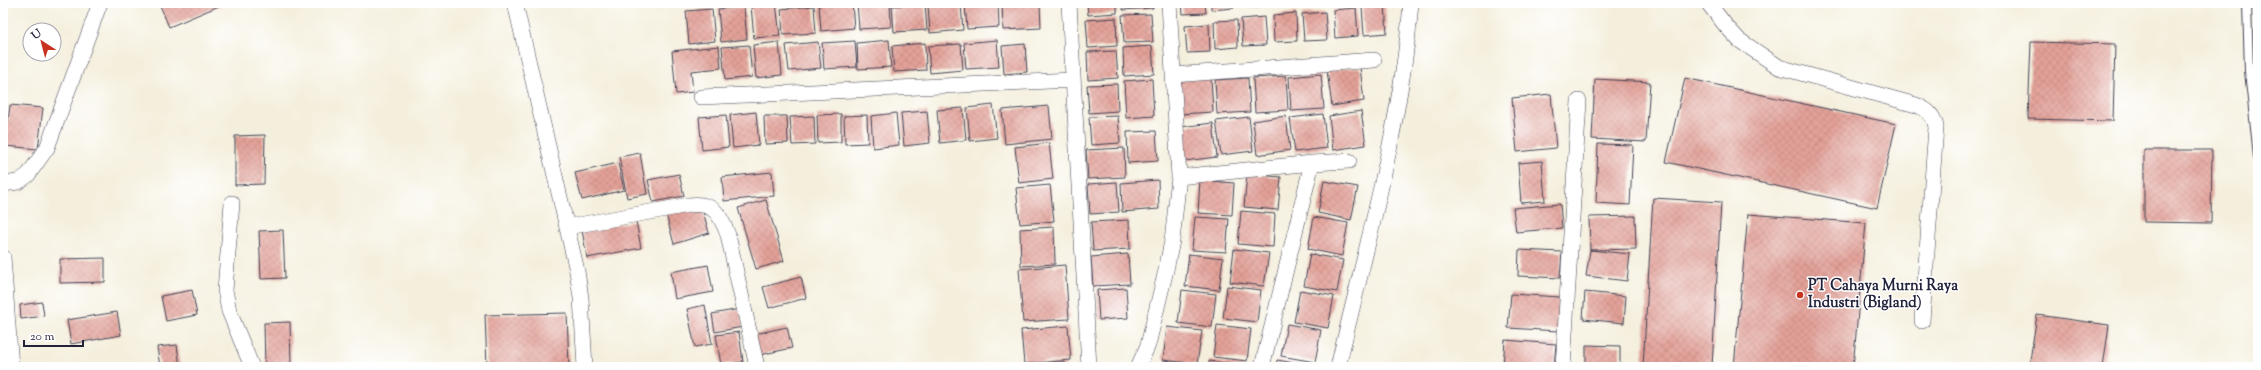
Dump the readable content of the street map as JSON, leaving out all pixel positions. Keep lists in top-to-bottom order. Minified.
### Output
{"places":["PT Cahaya Murni Raya Industri (Bigland)"],"scale_bar":"20 m","north":"top left"}
